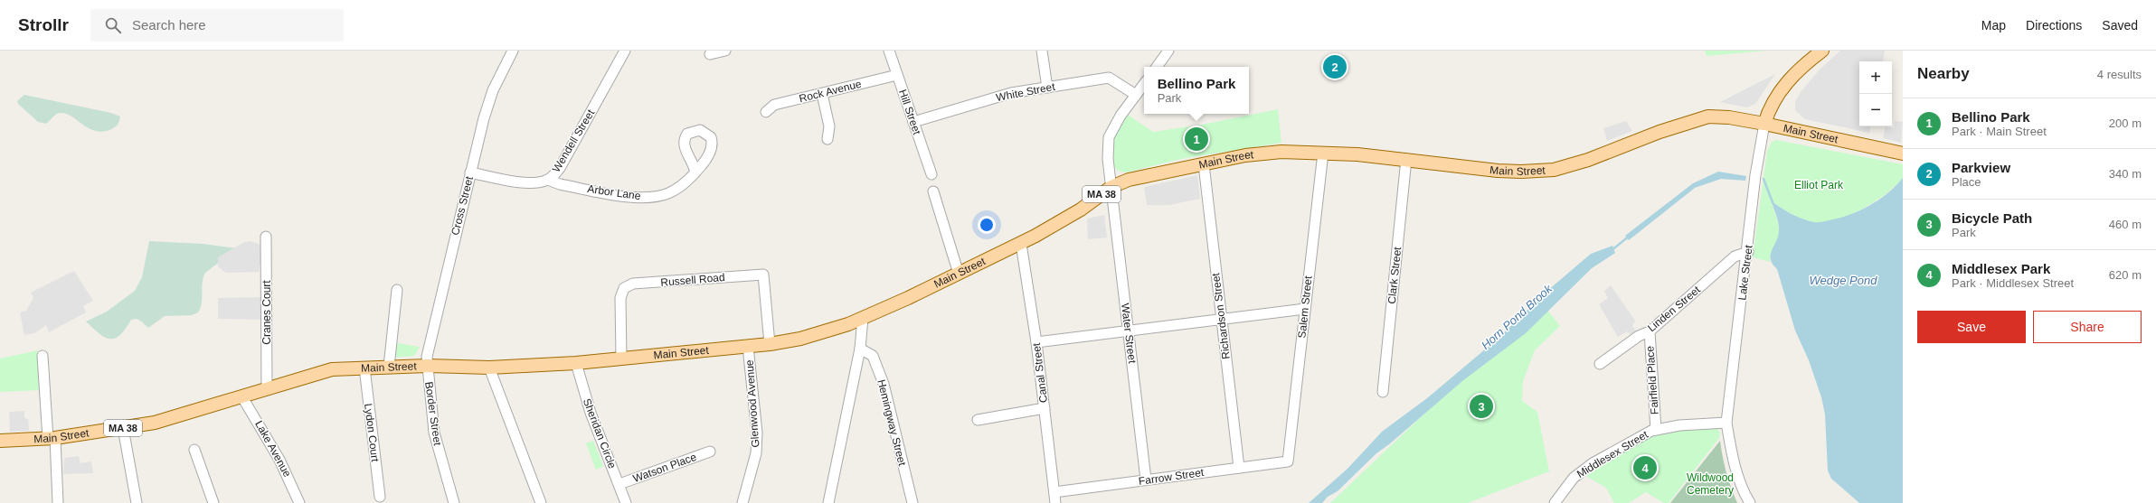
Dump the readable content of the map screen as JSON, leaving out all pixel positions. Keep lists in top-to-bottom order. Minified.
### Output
{"streets":{"main road":["Main Street","MA 38"],"street":["Rock Avenue","White Street","Hill Street","Wendell Street","Arbor Lane","Cross Street","Lake Street","Clark Street","Russell Road","Salem Street","Linden Street","Cranes Court","Richardson Street","Water Street","Canal Street","Fairfield Place","Glenwood Avenue","Border Street","Hemingway Street","Lydon Court","Sheridan Circle","Lake Avenue","Middlesex Street","Watson Place","Farrow Street"]},"crossings":[["Rock Avenue","Hill Street"],["White Street","Hill Street"],["White Street","Water Street"],["Main Street","Cross Street"],["Main Street","Lake Street"],["Main Street","Clark Street"],["Main Street","Russell Road"],["Main Street","Salem Street"],["Main Street","Cranes Court"],["Main Street","Richardson Street"],["Main Street","Water Street"],["Main Street","Canal Street"],["Main Street","Glenwood Avenue"],["Main Street","Border Street"],["Main Street","Lydon Court"],["Main Street","Sheridan Circle"],["Main Street","Lake Avenue"],["Wendell Street","Arbor Lane"],["Wendell Street","Cross Street"],["Cross Street","Border Street"],["Lake Street","Linden Street"],["Lake Street","Middlesex Street"],["Salem Street","Farrow Street"],["Linden Street","Fairfield Place"],["Richardson Street","Farrow Street"],["Water Street","Farrow Street"],["Canal Street","Farrow Street"],["Fairfield Place","Middlesex Street"],["Sheridan Circle","Watson Place"]],"water":["Wedge Pond","Horn Pond Brook"],"parks":["Elliot Park","Wildwood Cemetery"],"page":{"header":"Strollr","search":"Search here","nav":["Map","Directions","Saved"],"heading":["Nearby","4 results"],"pins":["2","1","3","4"],"map_buttons":["+","−"],"popup":["Bellino Park","Park"],"list":[{"mark":"1","name":"Bellino Park","note":"Park · Main Street","value":"200 m"},{"mark":"2","name":"Parkview","note":"Place","value":"340 m"},{"mark":"3","name":"Bicycle Path","note":"Park","value":"460 m"},{"mark":"4","name":"Middlesex Park","note":"Park · Middlesex Street","value":"620 m"}],"buttons":["Save","Share"]}}
